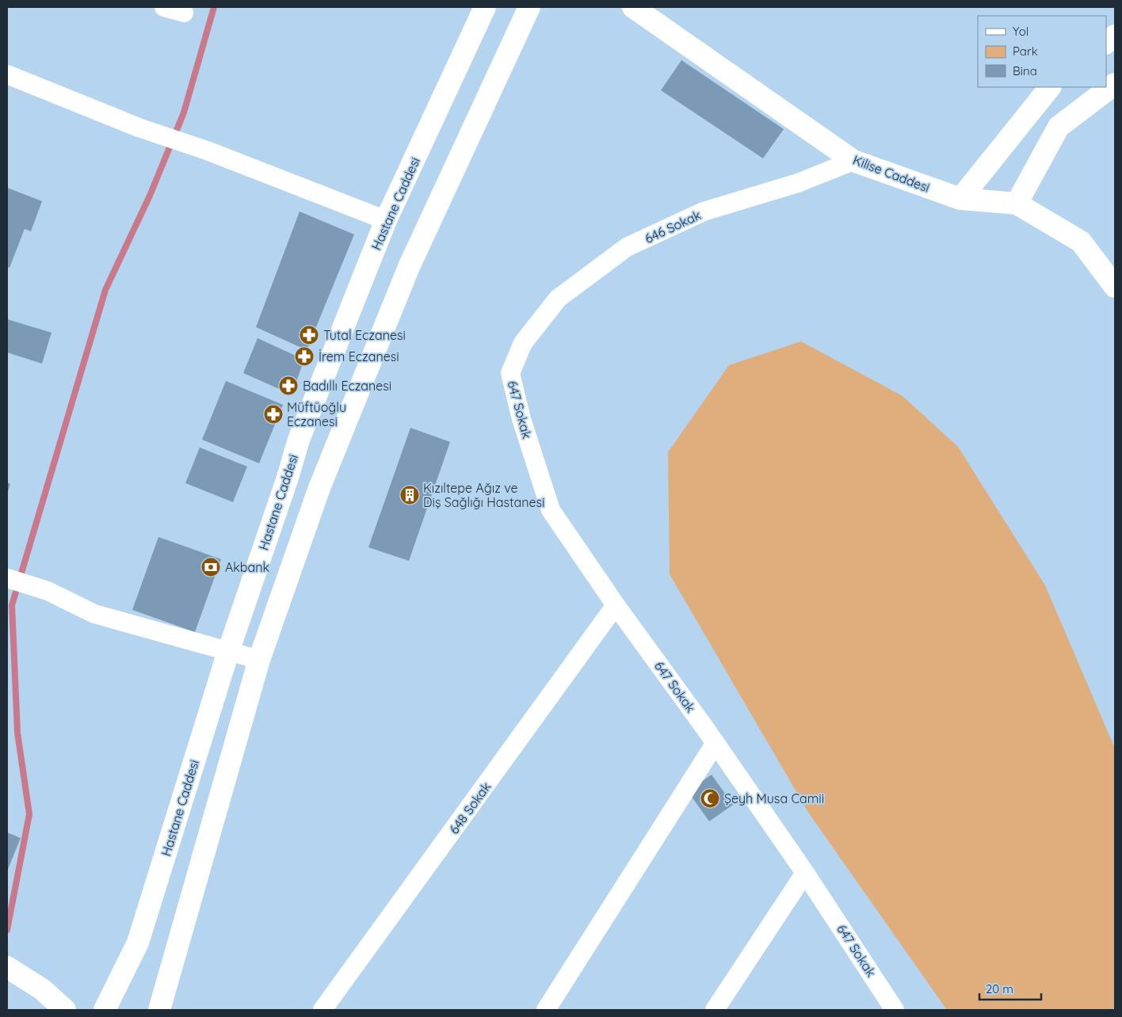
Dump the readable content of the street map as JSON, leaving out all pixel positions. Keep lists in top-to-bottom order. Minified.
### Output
{"streets":{"main road":["Kilise Caddesi","Hastane Caddesi"],"street":["646 Sokak","647 Sokak","648 Sokak"]},"crossings":[["Kilise Caddesi","646 Sokak"],["646 Sokak","647 Sokak"],["647 Sokak","648 Sokak"]],"places":{"pharmacy":["Tutal Eczanesi","İrem Eczanesi","Badıllı Eczanesi","Müftüoğlu Eczanesi"],"building":["Kızıltepe Ağız ve Diş Sağlığı Hastanesi"],"bank":["Akbank"],"mosque":["Şeyh Musa Camii"]},"legend":["Yol","Park","Bina"],"scale_bar":"20 m"}
